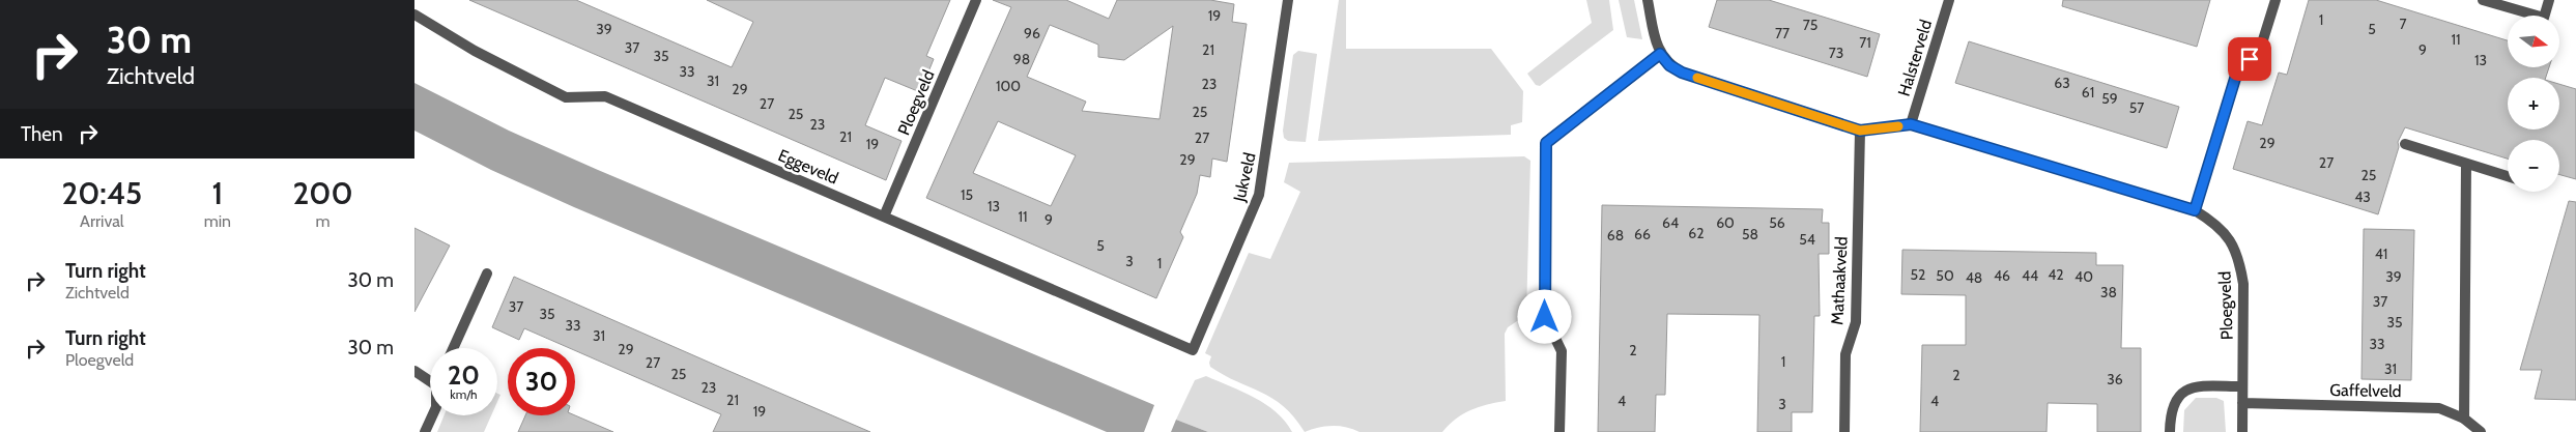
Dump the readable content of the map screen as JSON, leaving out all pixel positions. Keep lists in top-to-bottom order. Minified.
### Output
{"streets":{"street":["Halsterveld","Ploegveld","Eggeveld","Jukveld","Mathaakveld","Gaffelveld"]},"crossings":[["Halsterveld","Ploegveld"],["Ploegveld","Eggeveld"],["Ploegveld","Mathaakveld"],["Ploegveld","Gaffelveld"],["Eggeveld","Jukveld"]],"house_numbers":["19","1","7","75","39","5","96","77","11","71","37","21","9","73","35","98","13","33","31","63","23","100","29","61","59","27","57","25","25","23","21","27","29","19","29","27","25","15","43","13","11","9","64","60","56","62","66","58","68","54","5","41","3","1","52","42","50","46","44","40","39","48","38","37","37","35","35","33","31","33","29","2","1","27","31","25","2","36","23","21","4","4","3","19"],"north":"right","page":{"turn":["30 m","Zichtveld"],"map_buttons":["+","−"],"then":"Then","eta":["20:45","Arrival","1","min","200","m"],"list":[{"name":"Turn right","note":"Zichtveld","value":"30 m"},{"name":"Turn right","note":"Ploegveld","value":"30 m"}],"speed":"20 km/h","limit":"30"}}
